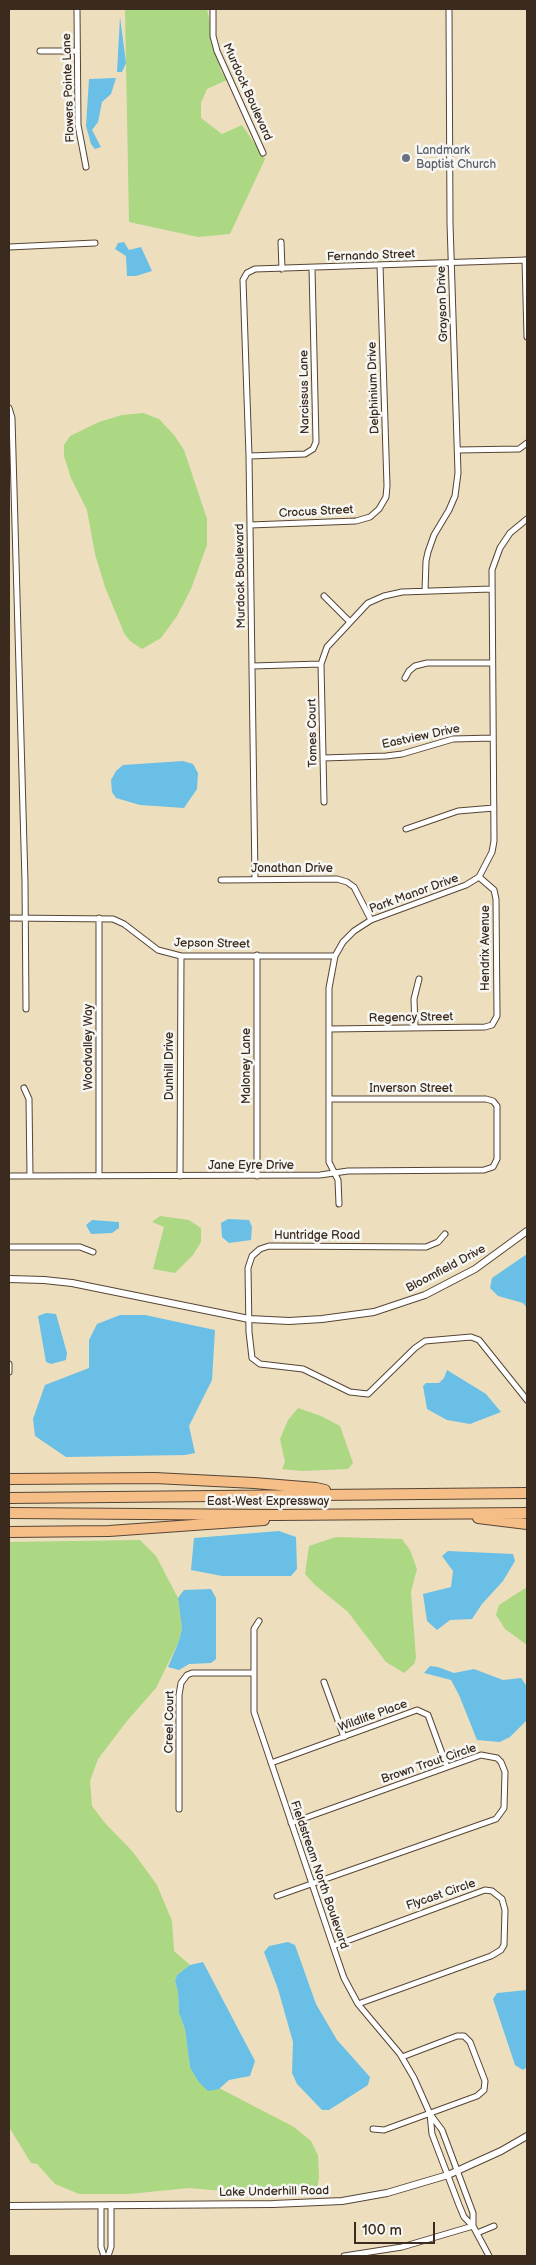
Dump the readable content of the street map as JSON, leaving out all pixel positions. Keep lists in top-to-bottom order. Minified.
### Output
{"streets":{"highway":["East-West Expressway"],"street":["Flowers Pointe Lane","Murdock Boulevard","Fernando Street","Grayson Drive","Delphinium Drive","Narcissus Lane","Crocus Street","Tomes Court","Eastview Drive","Jonathan Drive","Park Manor Drive","Jepson Street","Hendrix Avenue","Regency Street","Woodvalley Way","Dunhill Drive","Maloney Lane","Inverson Street","Jane Eyre Drive","Huntridge Road","Bloomfield Drive","Wildlife Place","Creel Court","Brown Trout Circle","Fieldstream North Boulevard","Flycast Circle","Lake Underhill Road"]},"crossings":[["Murdock Boulevard","Fernando Street"],["Murdock Boulevard","Narcissus Lane"],["Murdock Boulevard","Crocus Street"],["Murdock Boulevard","Jonathan Drive"],["Fernando Street","Grayson Drive"],["Fernando Street","Delphinium Drive"],["Fernando Street","Narcissus Lane"],["Delphinium Drive","Crocus Street"],["Tomes Court","Eastview Drive"],["Jonathan Drive","Park Manor Drive"],["Park Manor Drive","Jepson Street"],["Park Manor Drive","Hendrix Avenue"],["Park Manor Drive","Regency Street"],["Park Manor Drive","Inverson Street"],["Park Manor Drive","Jane Eyre Drive"],["Jepson Street","Woodvalley Way"],["Jepson Street","Dunhill Drive"],["Jepson Street","Maloney Lane"],["Hendrix Avenue","Regency Street"],["Woodvalley Way","Jane Eyre Drive"],["Dunhill Drive","Jane Eyre Drive"],["Maloney Lane","Jane Eyre Drive"],["Inverson Street","Jane Eyre Drive"],["Huntridge Road","Bloomfield Drive"],["Wildlife Place","Brown Trout Circle"],["Wildlife Place","Fieldstream North Boulevard"],["Creel Court","Fieldstream North Boulevard"],["Brown Trout Circle","Fieldstream North Boulevard"],["Fieldstream North Boulevard","Flycast Circle"],["Fieldstream North Boulevard","Lake Underhill Road"]],"places":["Landmark Baptist Church"],"scale_bar":"100 m"}
